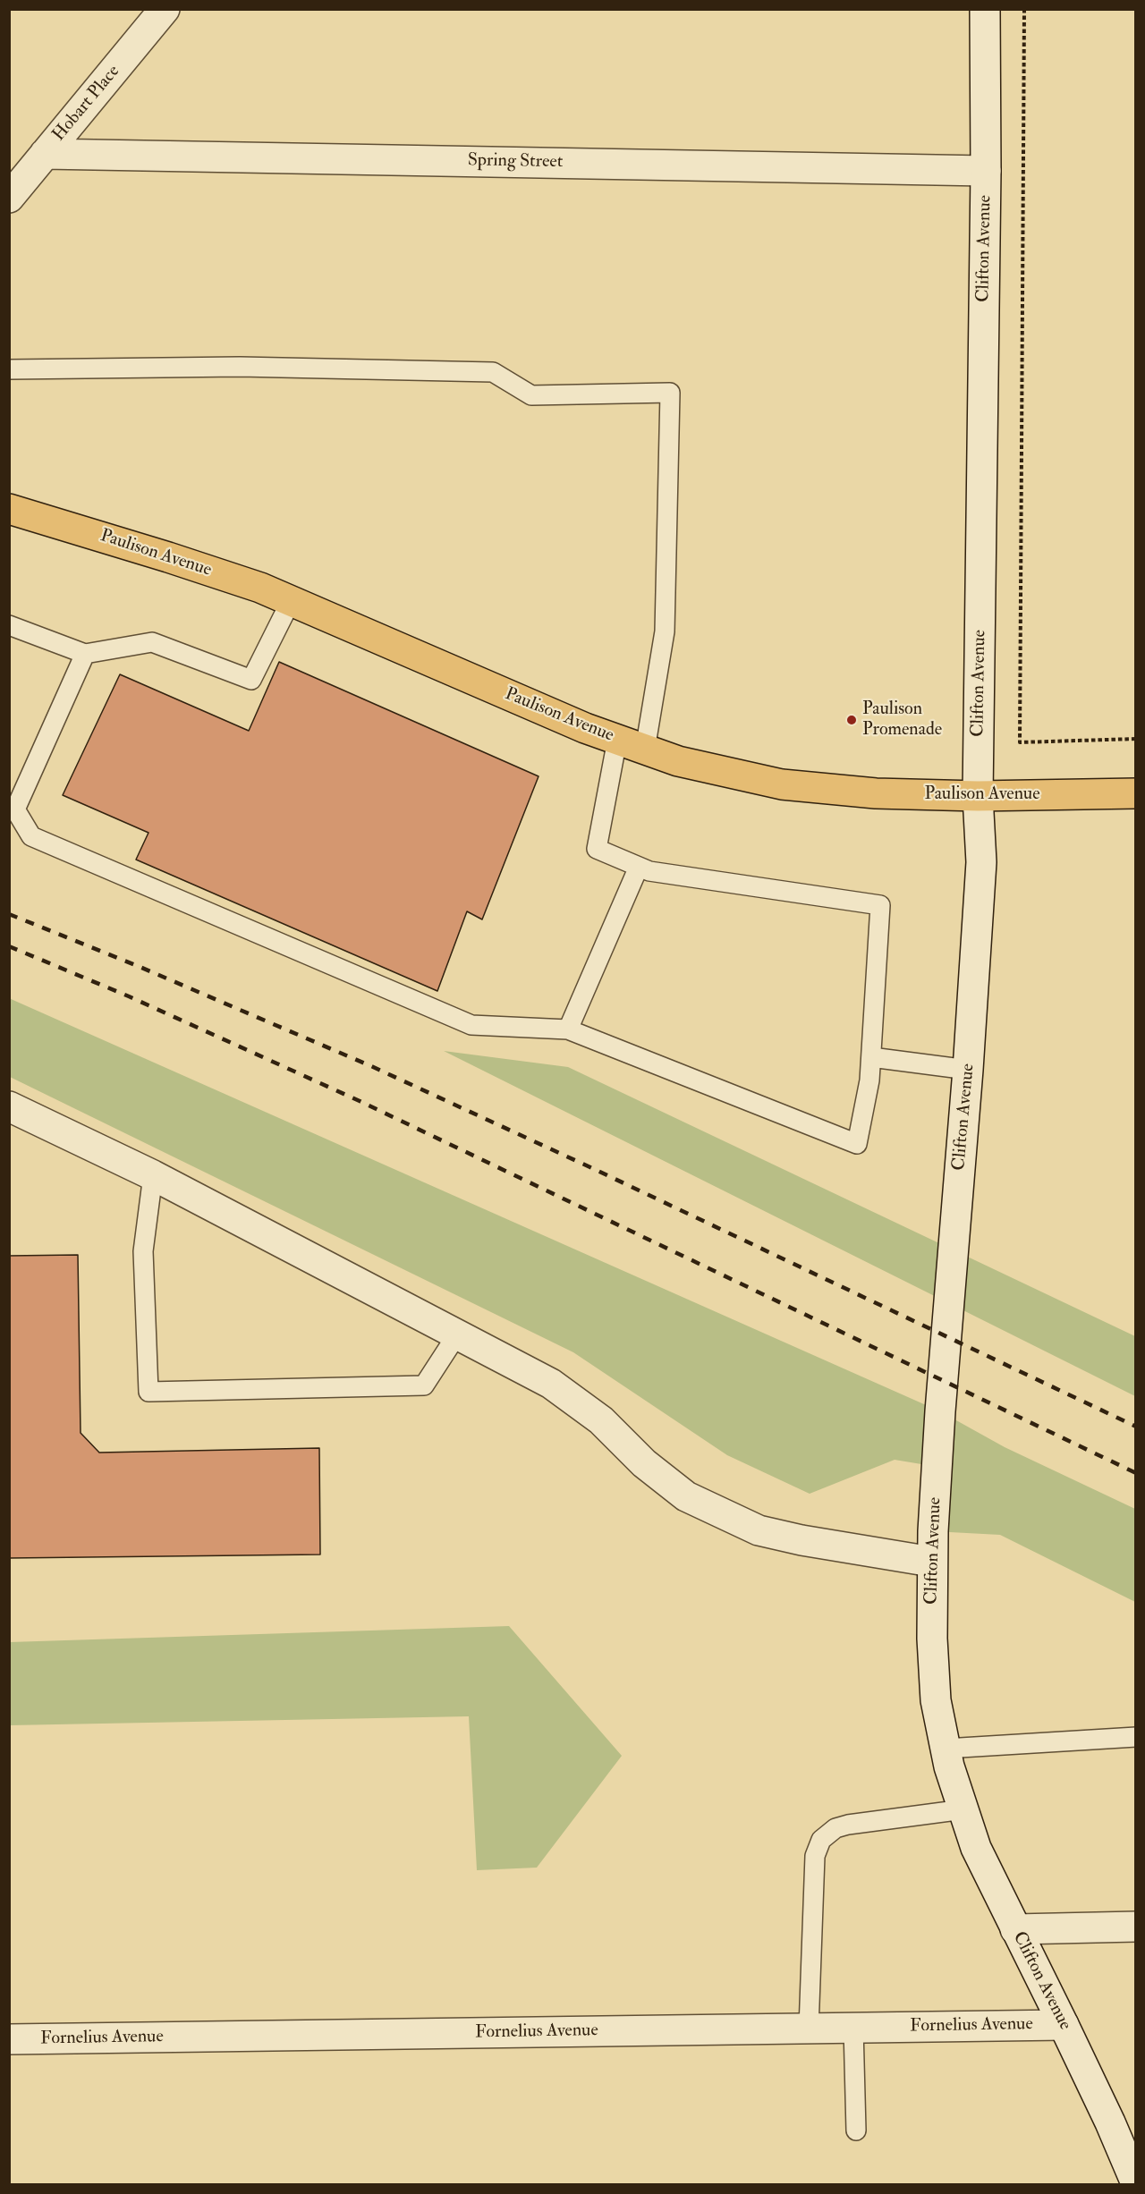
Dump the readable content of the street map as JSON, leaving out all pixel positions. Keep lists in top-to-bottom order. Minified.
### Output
{"streets":{"main road":["Paulison Avenue"],"street":["Hobart Place","Spring Street","Clifton Avenue","Fornelius Avenue"]},"crossings":[["Hobart Place","Spring Street"],["Spring Street","Clifton Avenue"],["Clifton Avenue","Paulison Avenue"],["Clifton Avenue","Fornelius Avenue"]],"places":["Paulison Promenade"]}
